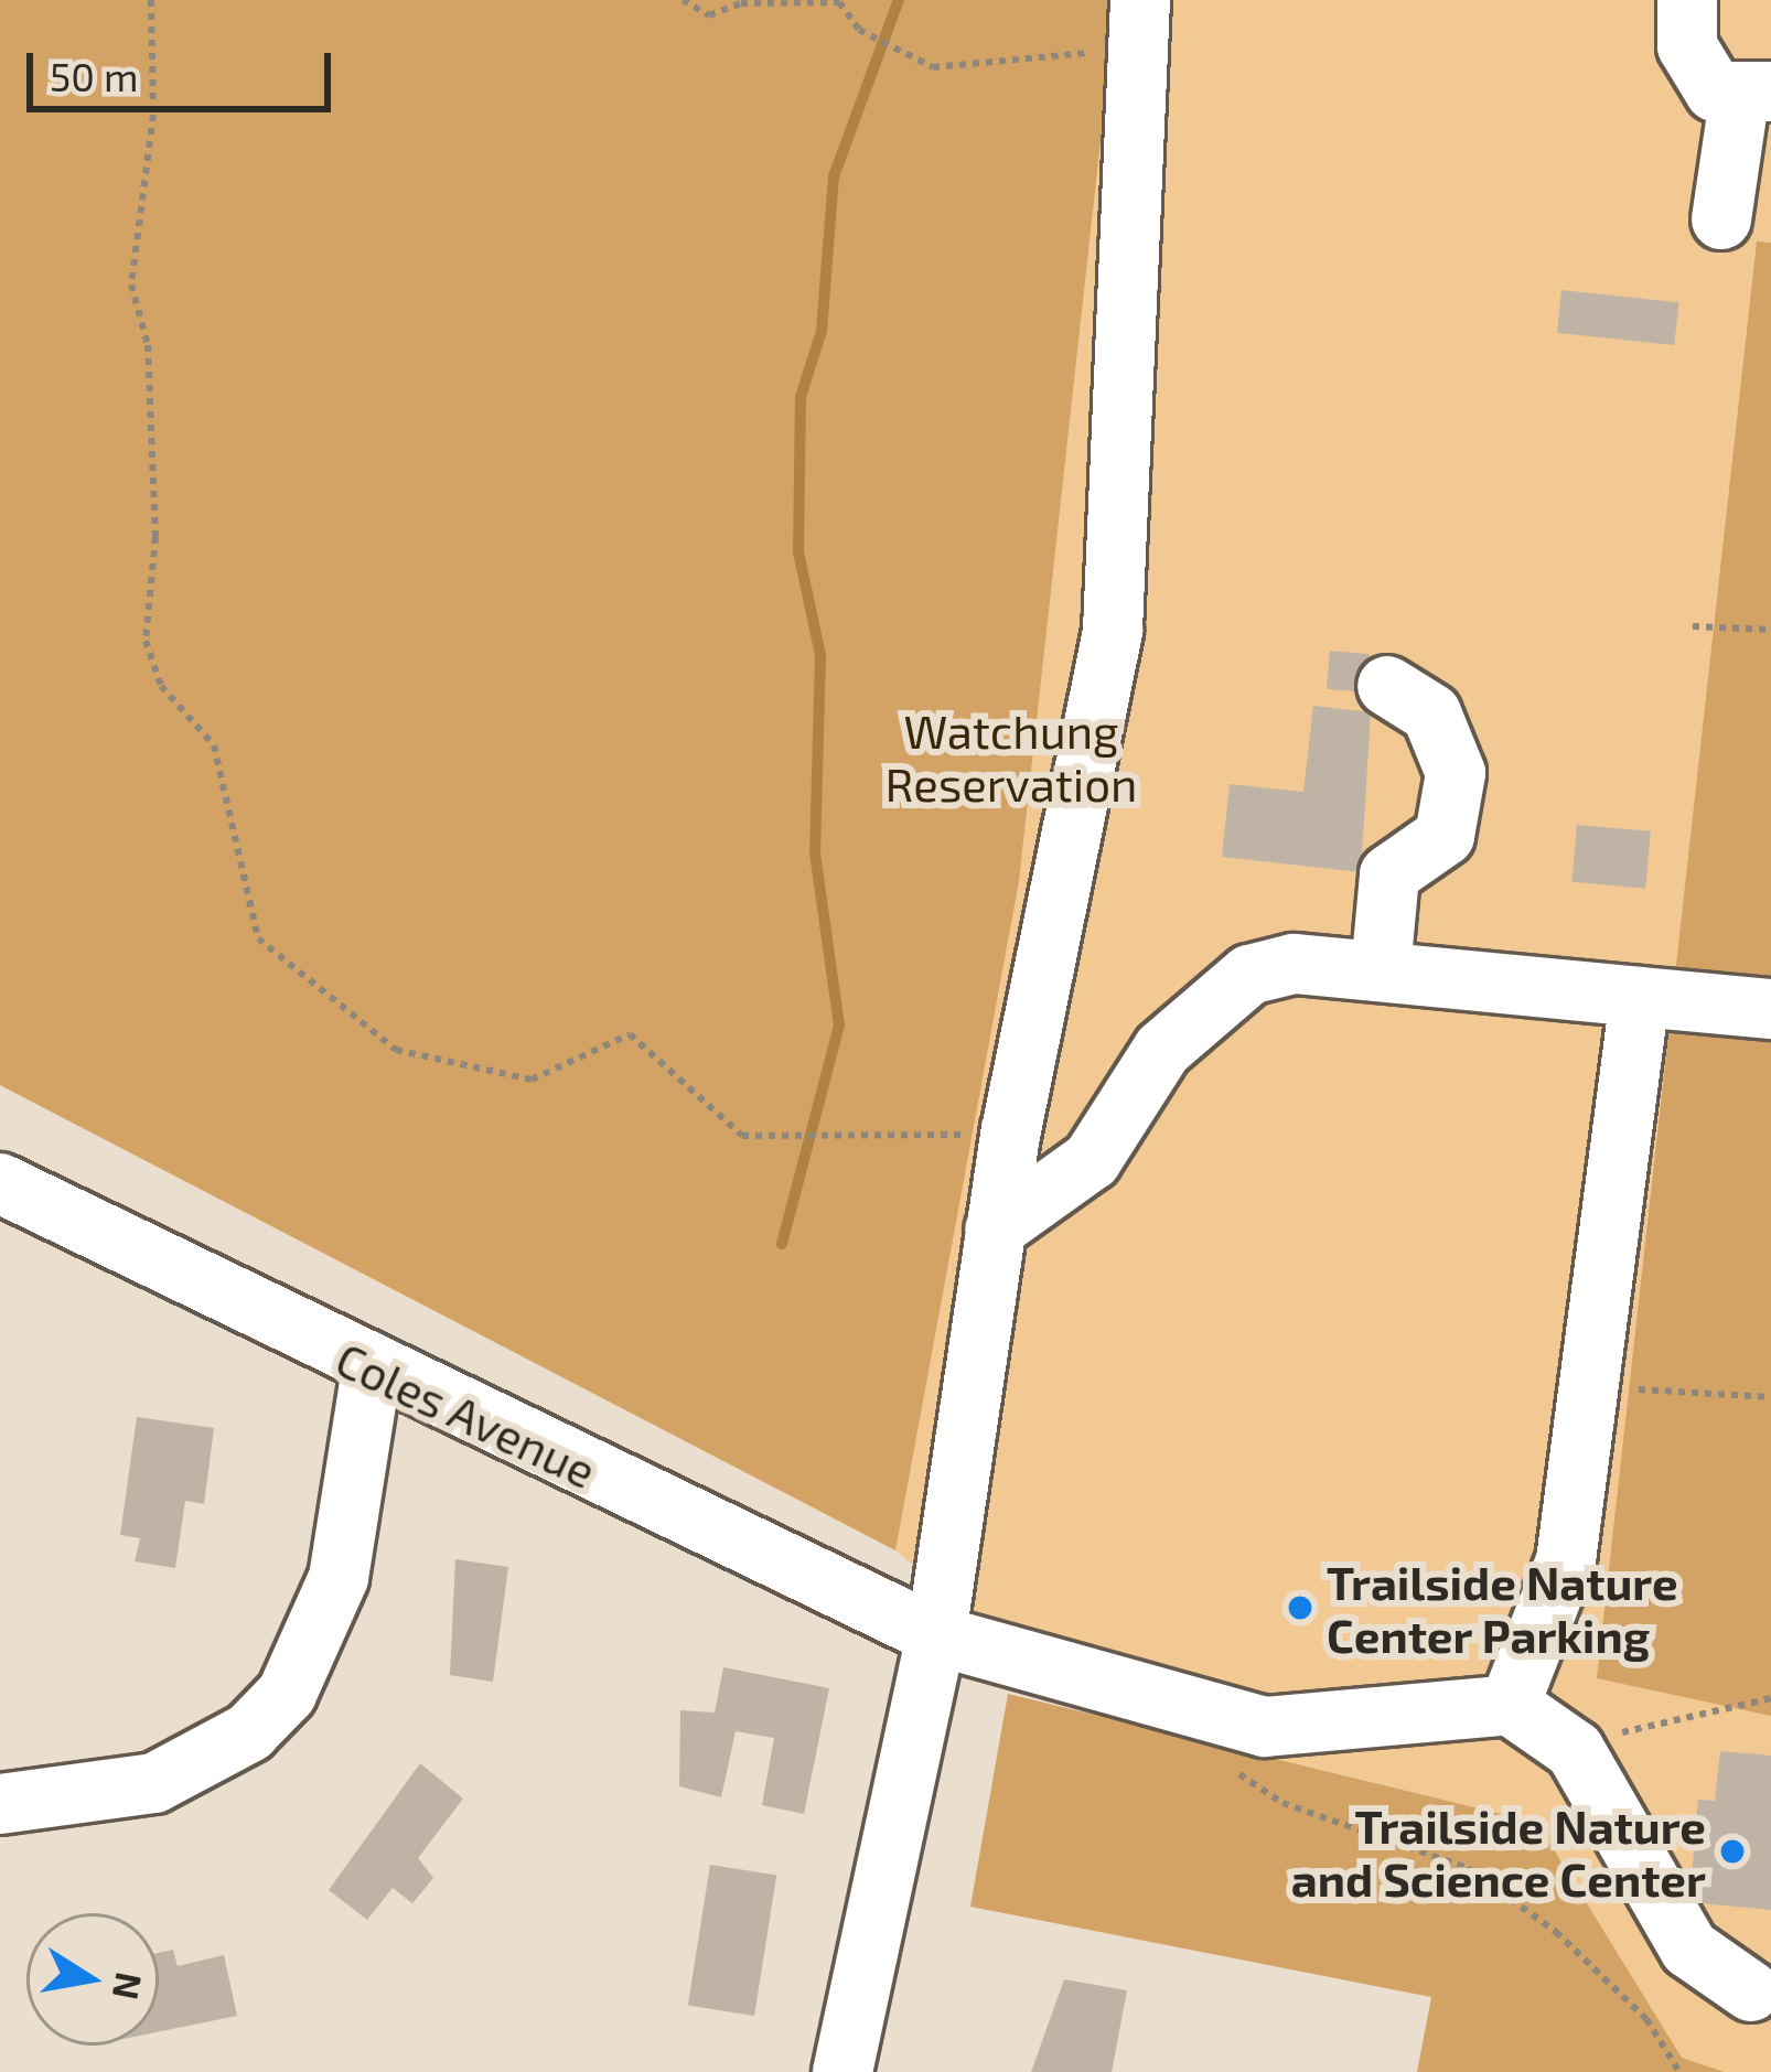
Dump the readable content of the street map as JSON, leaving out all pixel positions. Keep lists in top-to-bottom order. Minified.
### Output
{"streets":{"street":["Coles Avenue"]},"parks":["Watchung Reservation"],"places":["Trailside Nature Center Parking","Trailside Nature and Science Center"],"scale_bar":"50 m","north":"right"}
